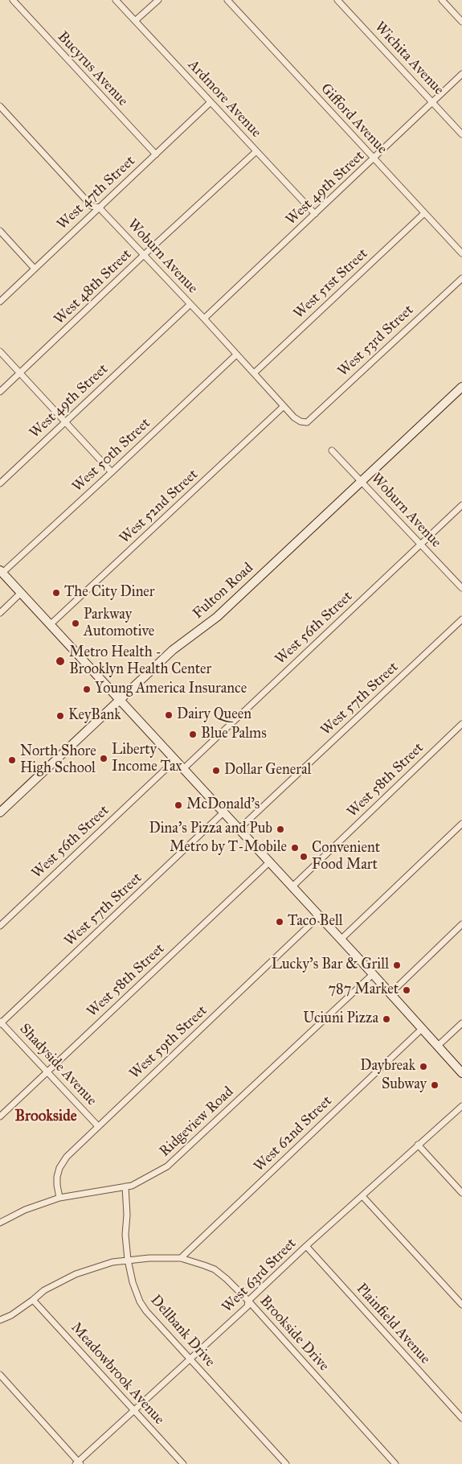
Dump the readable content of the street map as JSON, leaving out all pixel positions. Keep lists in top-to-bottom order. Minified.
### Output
{"streets":{"main road":["Fulton Road"],"street":["Wichita Avenue","Bucyrus Avenue","Ardmore Avenue","Gifford Avenue","West 49th Street","West 47th Street","Woburn Avenue","West 51st Street","West 48th Street","West 53rd Street","West 50th Street","West 52nd Street","West 56th Street","West 57th Street","West 58th Street","West 59th Street","Shadyside Avenue","Ridgeview Road","West 62nd Street","West 63rd Street","Plainfield Avenue","Dellbank Drive","Brookside Drive","Meadowbrook Avenue"]},"crossings":[["Wichita Avenue","West 49th Street"],["Bucyrus Avenue","West 47th Street"],["Ardmore Avenue","West 49th Street"],["Ardmore Avenue","West 47th Street"],["Ardmore Avenue","West 48th Street"],["Gifford Avenue","West 49th Street"],["Gifford Avenue","West 51st Street"],["West 49th Street","Woburn Avenue"],["West 47th Street","Woburn Avenue"],["Woburn Avenue","West 51st Street"],["Woburn Avenue","West 48th Street"],["Woburn Avenue","West 53rd Street"],["Woburn Avenue","West 50th Street"],["Woburn Avenue","West 52nd Street"],["Woburn Avenue","Fulton Road"],["Woburn Avenue","West 56th Street"],["West 57th Street","Shadyside Avenue"],["West 58th Street","Shadyside Avenue"],["West 59th Street","Shadyside Avenue"],["West 59th Street","Ridgeview Road"],["Ridgeview Road","Dellbank Drive"],["West 62nd Street","Brookside Drive"],["West 63rd Street","Plainfield Avenue"],["West 63rd Street","Dellbank Drive"],["West 63rd Street","Brookside Drive"],["West 63rd Street","Meadowbrook Avenue"],["Dellbank Drive","Brookside Drive"],["Brookside Drive","Meadowbrook Avenue"]],"districts":["Brookside"],"places":["The City Diner","Parkway Automotive","Metro Health - Brooklyn Health Center","Young America Insurance","Dairy Queen","KeyBank","Blue Palms","Liberty Income Tax","North Shore High School","Dollar General","McDonald's","Dina's Pizza and Pub","Metro by T-Mobile","Convenient Food Mart","Taco Bell","Lucky's Bar & Grill","787 Market","Uciuni Pizza","Daybreak","Subway"]}
